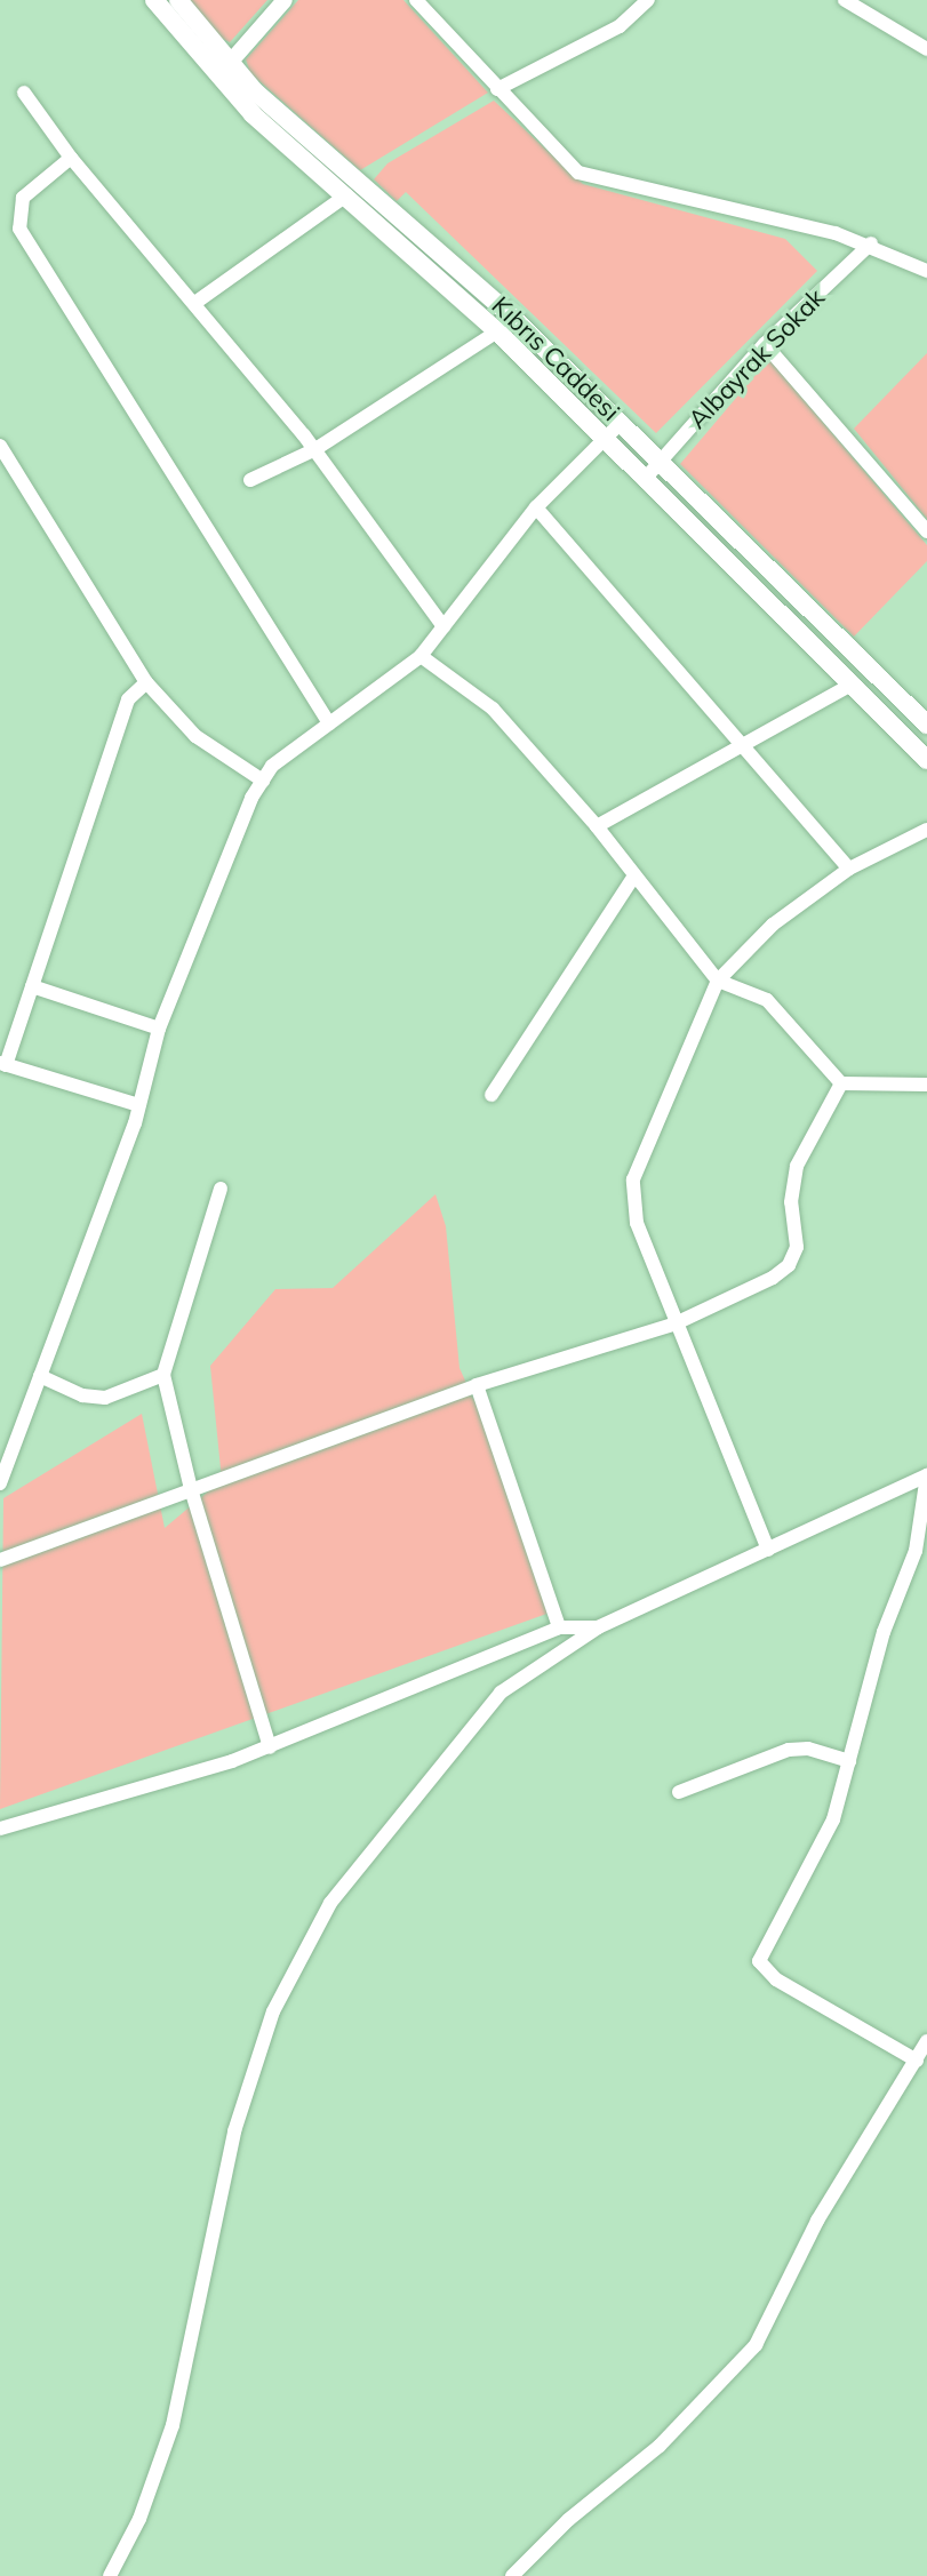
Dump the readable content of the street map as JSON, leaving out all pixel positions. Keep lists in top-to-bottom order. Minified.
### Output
{"streets":{"main road":["Kıbrıs Caddesi"],"street":["Albayrak Sokak"]},"crossings":[["Kıbrıs Caddesi","Albayrak Sokak"]]}
